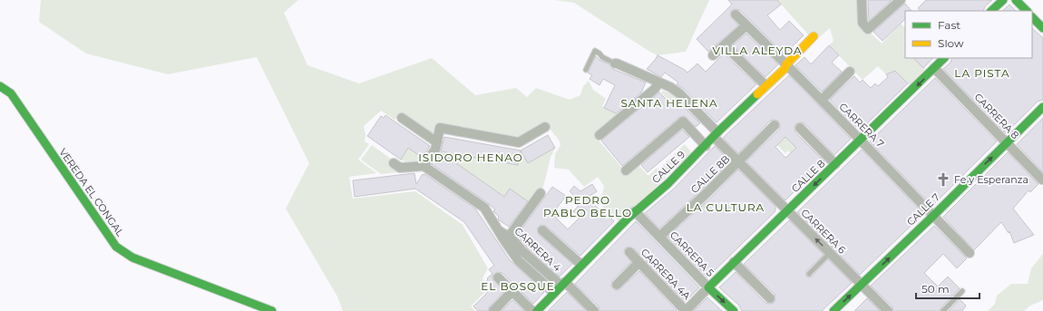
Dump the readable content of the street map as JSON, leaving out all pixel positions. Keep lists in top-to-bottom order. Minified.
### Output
{"streets":{"street":["CARRERA 8","CARRERA 7","CALLE 9","CALLE 8B","CALLE 8","VEREDA EL CONGAL","CALLE 7","CARRERA 6","CARRERA 4","CARRERA 5","CARRERA 4A"]},"crossings":[["CARRERA 8","CALLE 8"],["CARRERA 8","CALLE 7"],["CARRERA 7","CALLE 9"],["CARRERA 7","CALLE 8"],["CARRERA 7","CALLE 7"],["CALLE 9","CARRERA 6"],["CALLE 9","CARRERA 4"],["CALLE 9","CARRERA 5"],["CALLE 8B","CARRERA 6"],["CALLE 8B","CARRERA 5"],["CALLE 8","CARRERA 6"],["CALLE 8","CARRERA 5"],["CALLE 8","CARRERA 4A"],["CALLE 7","CARRERA 6"]],"one_way":["CALLE 8","CALLE 7"],"districts":["VILLA ALEYDA","LA PISTA","SANTA HELENA","ISIDORO HENAO","PEDRO PABLO BELLO","LA CULTURA","EL BOSQUE"],"places":{"church":["Fe y Esperanza"]},"legend":["Fast","Slow"],"scale_bar":"50 m"}
